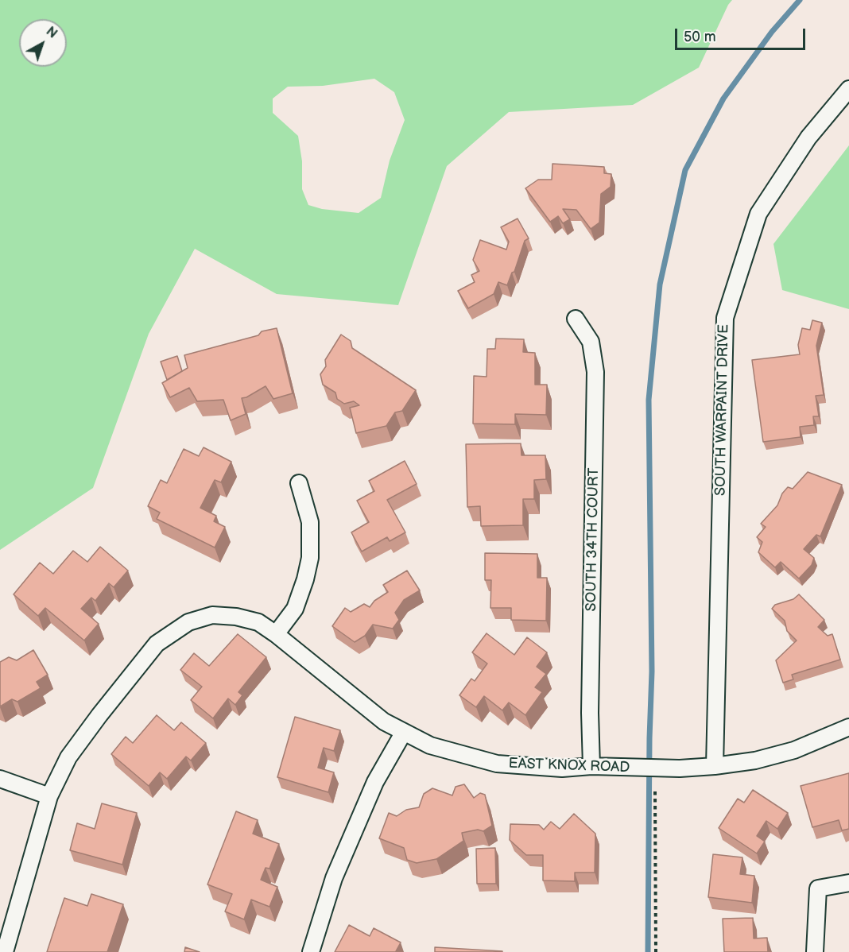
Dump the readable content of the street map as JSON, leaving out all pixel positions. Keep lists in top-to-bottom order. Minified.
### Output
{"streets":{"street":["SOUTH WARPAINT DRIVE","SOUTH 34TH COURT","EAST KNOX ROAD"]},"crossings":[["SOUTH WARPAINT DRIVE","EAST KNOX ROAD"],["SOUTH 34TH COURT","EAST KNOX ROAD"]],"scale_bar":"50 m","north":"top right"}
